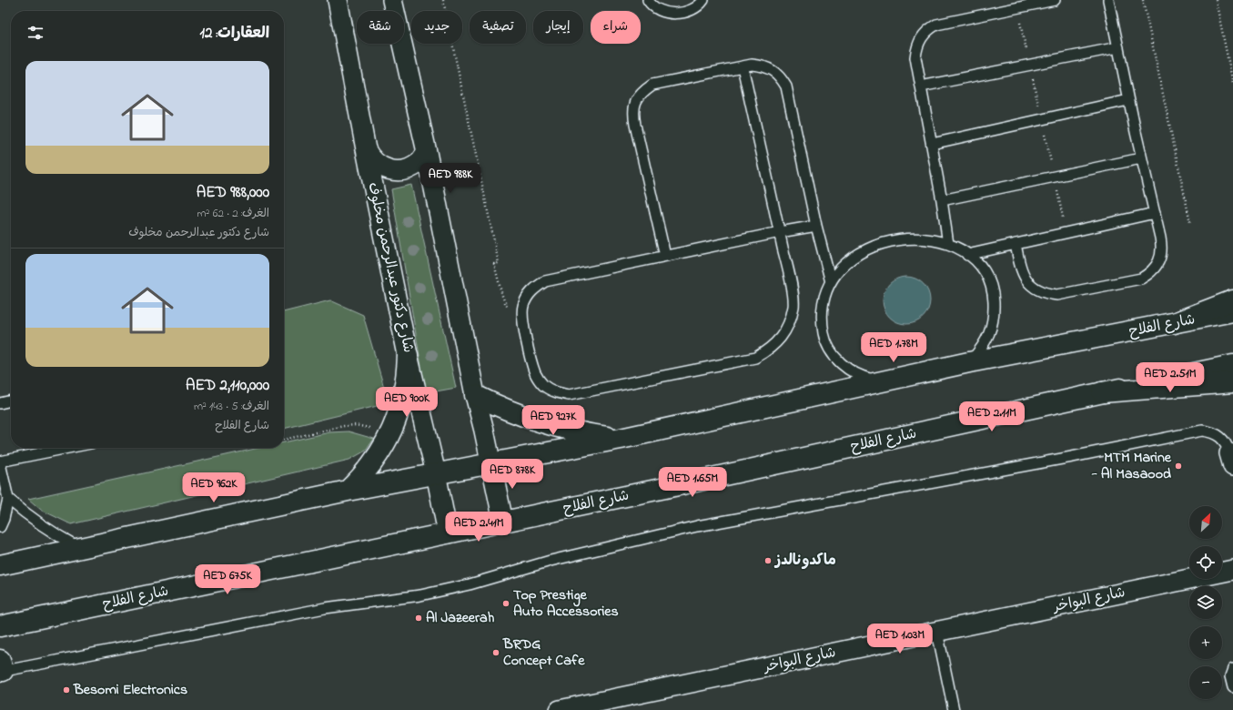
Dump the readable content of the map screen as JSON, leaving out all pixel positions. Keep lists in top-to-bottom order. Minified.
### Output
{"streets":{"main road":["شارع الفلاح"],"street":["شارع دكتور عبدالرحمن مخلوف","شارع البواخر"]},"crossings":[["شارع دكتور عبدالرحمن مخلوف","شارع الفلاح"]],"places":["MTM Marine - Al Masaood","ماكدونالدز","Top Prestige Auto Accessories","Al Jazeerah","BRDG Concept Cafe","Besomi Electronics"],"north":"top right","page":{"chip":["شراء","إيجار","تصفية","جديد","شقة"],"heading":"العقارات: 12","list":[{"name":"AED 988,000","note":"الغرف: 2 · 62 m² · شارع دكتور عبدالرحمن مخلوف"},{"name":"AED 2,110,000","note":"الغرف: 5 · 143 m² · شارع الفلاح"}],"price":["AED 988K","AED 1.78M","AED 2.51M","AED 900K","AED 2.11M","AED 927K","AED 878K","AED 1.65M","AED 962K","AED 2.41M","AED 675K","AED 1.03M"],"map_buttons":["+","−"]}}
